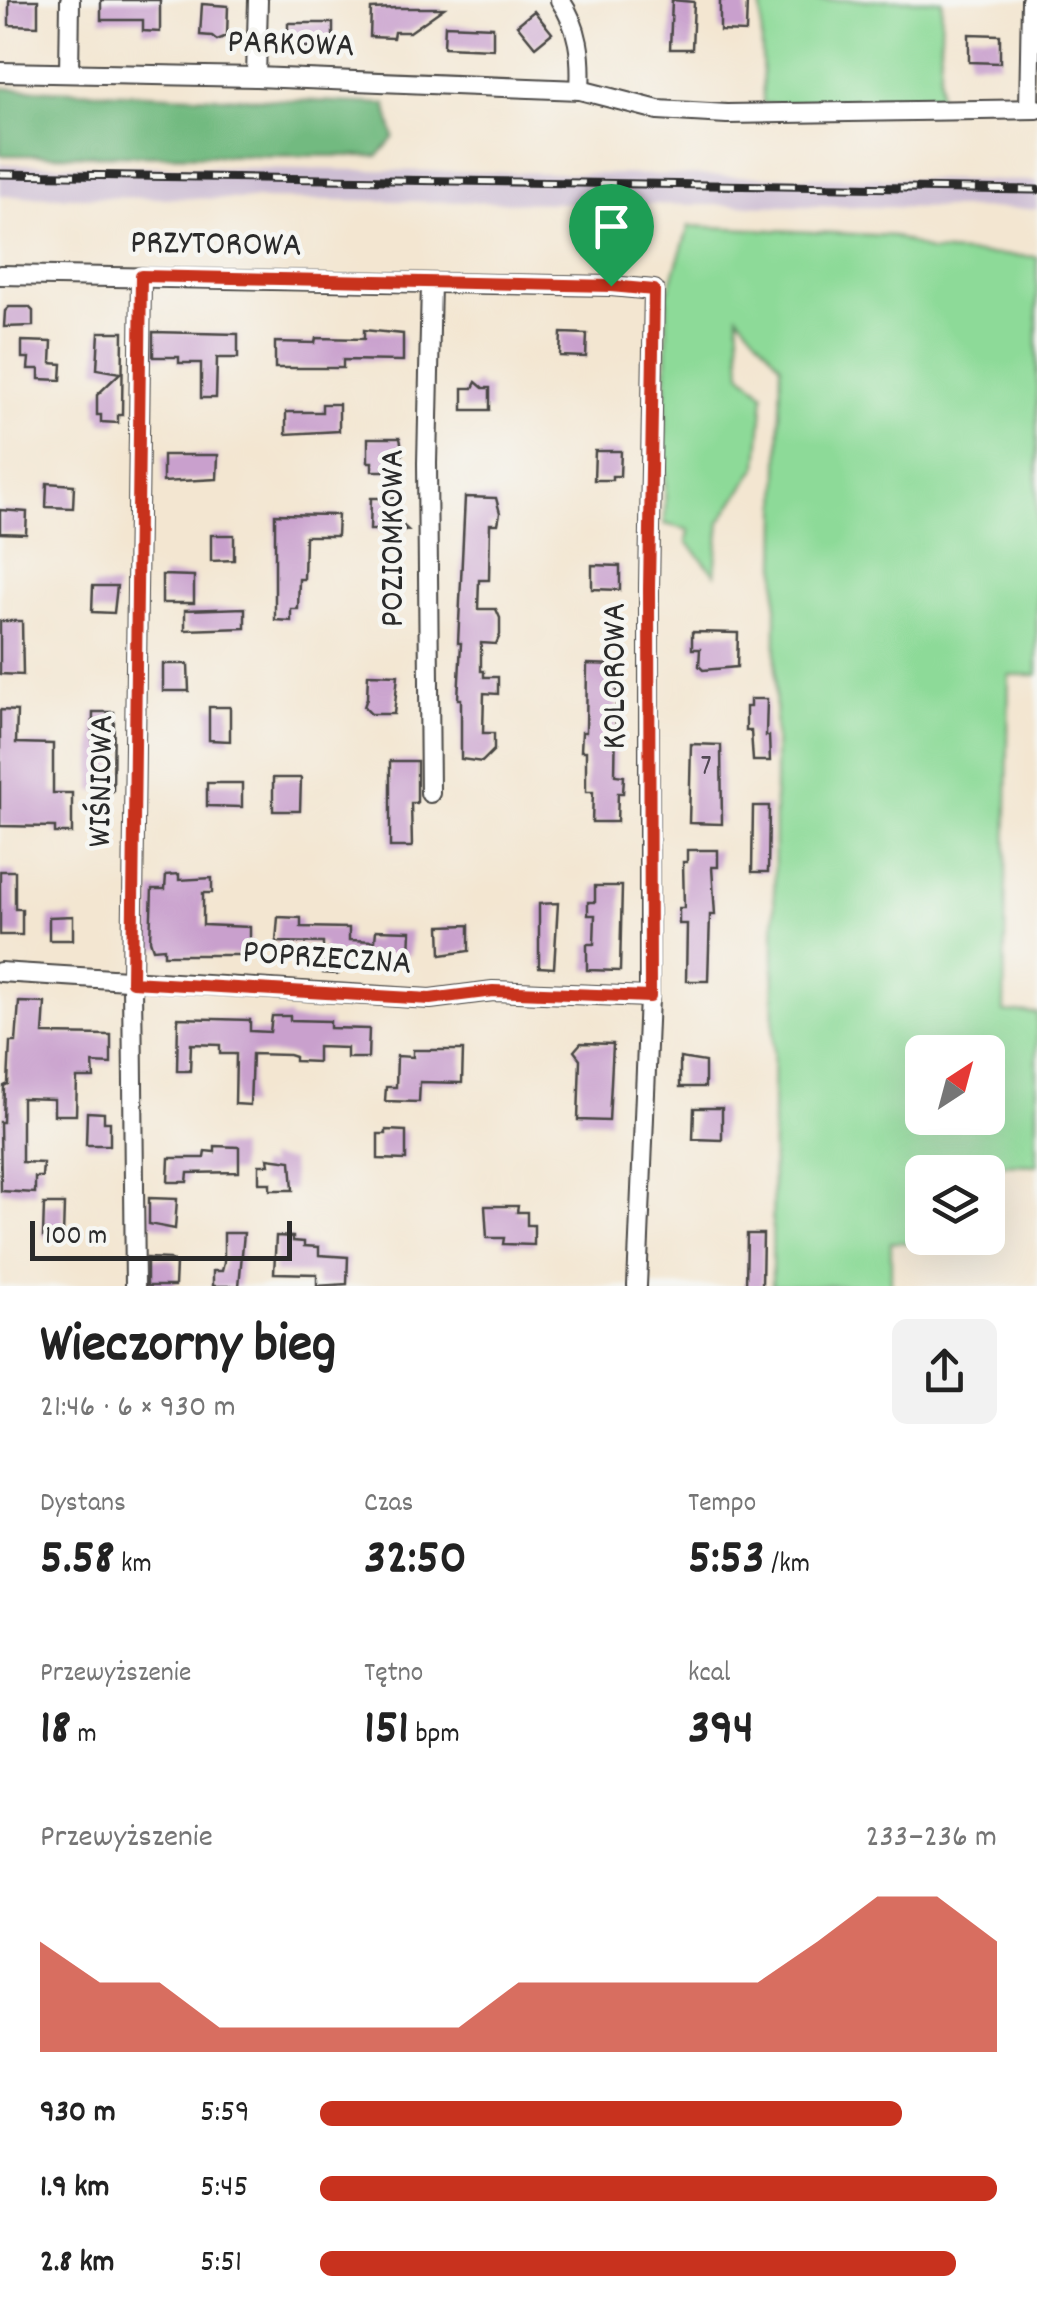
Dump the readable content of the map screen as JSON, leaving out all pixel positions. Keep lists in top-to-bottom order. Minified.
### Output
{"streets":{"street":["PARKOWA","PRZYTOROWA","POZIOMKOWA","KOLOROWA","WIŚNIOWA","POPRZECZNA"]},"crossings":[["PRZYTOROWA","POZIOMKOWA"],["PRZYTOROWA","KOLOROWA"],["PRZYTOROWA","WIŚNIOWA"],["POZIOMKOWA","KOLOROWA"],["KOLOROWA","POPRZECZNA"],["WIŚNIOWA","POPRZECZNA"]],"house_numbers":["7"],"scale_bar":"100 m","north":"top right","page":{"scale":"100 m","heading":["Wieczorny bieg","21:46 · 6 × 930 m"],"stats":[["Dystans","5.58 km"],["Czas","32:50"],["Tempo","5:53 /km"],["Przewyższenie","18 m"],["Tętno","151 bpm"],["kcal","394"]],"chart":["Przewyższenie","233–236 m"],"list":[{"name":"930 m","note":"5:59"},{"name":"1.9 km","note":"5:45"},{"name":"2.8 km","note":"5:51"}]}}
